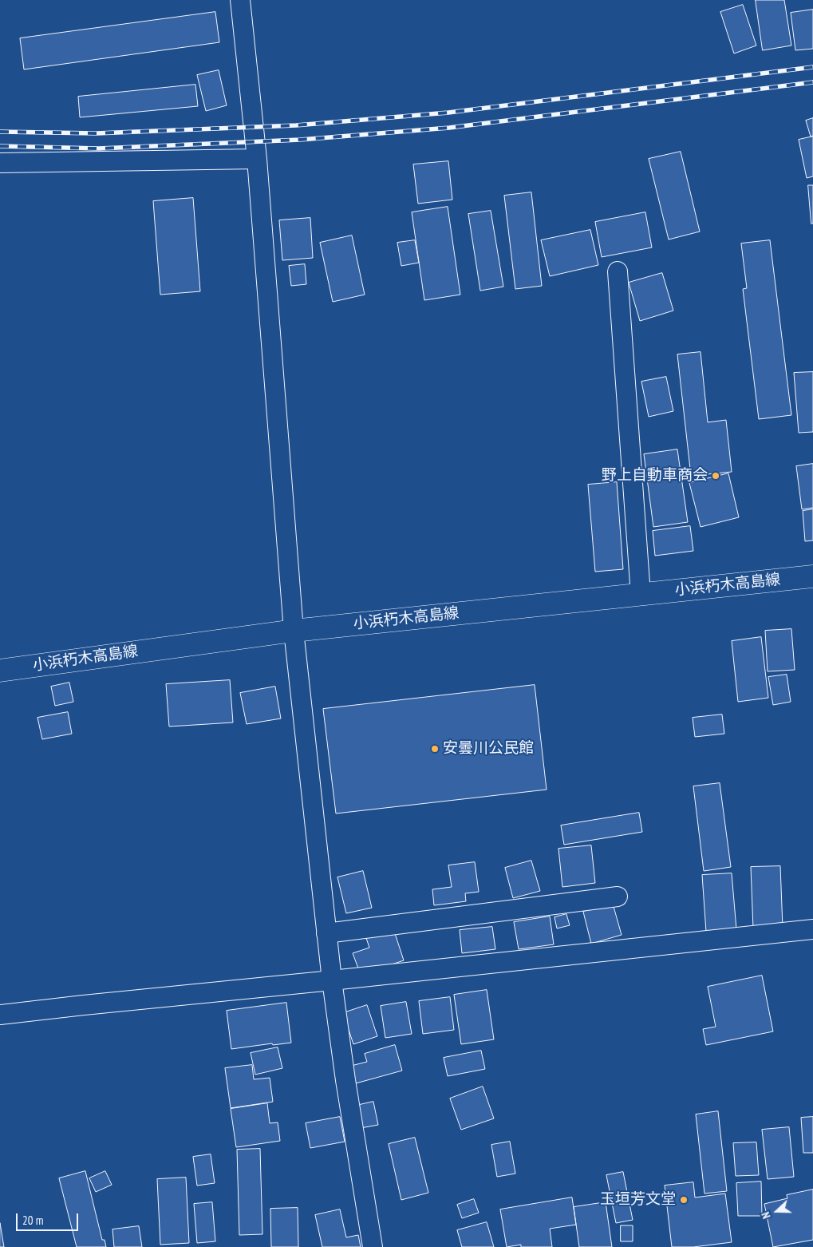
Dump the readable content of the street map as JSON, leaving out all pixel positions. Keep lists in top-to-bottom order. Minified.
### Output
{"streets":{"main road":["小浜朽木高島線"]},"places":["野上自動車商会","安曇川公民館","玉垣芳文堂"],"scale_bar":"20 m","north":"left"}
